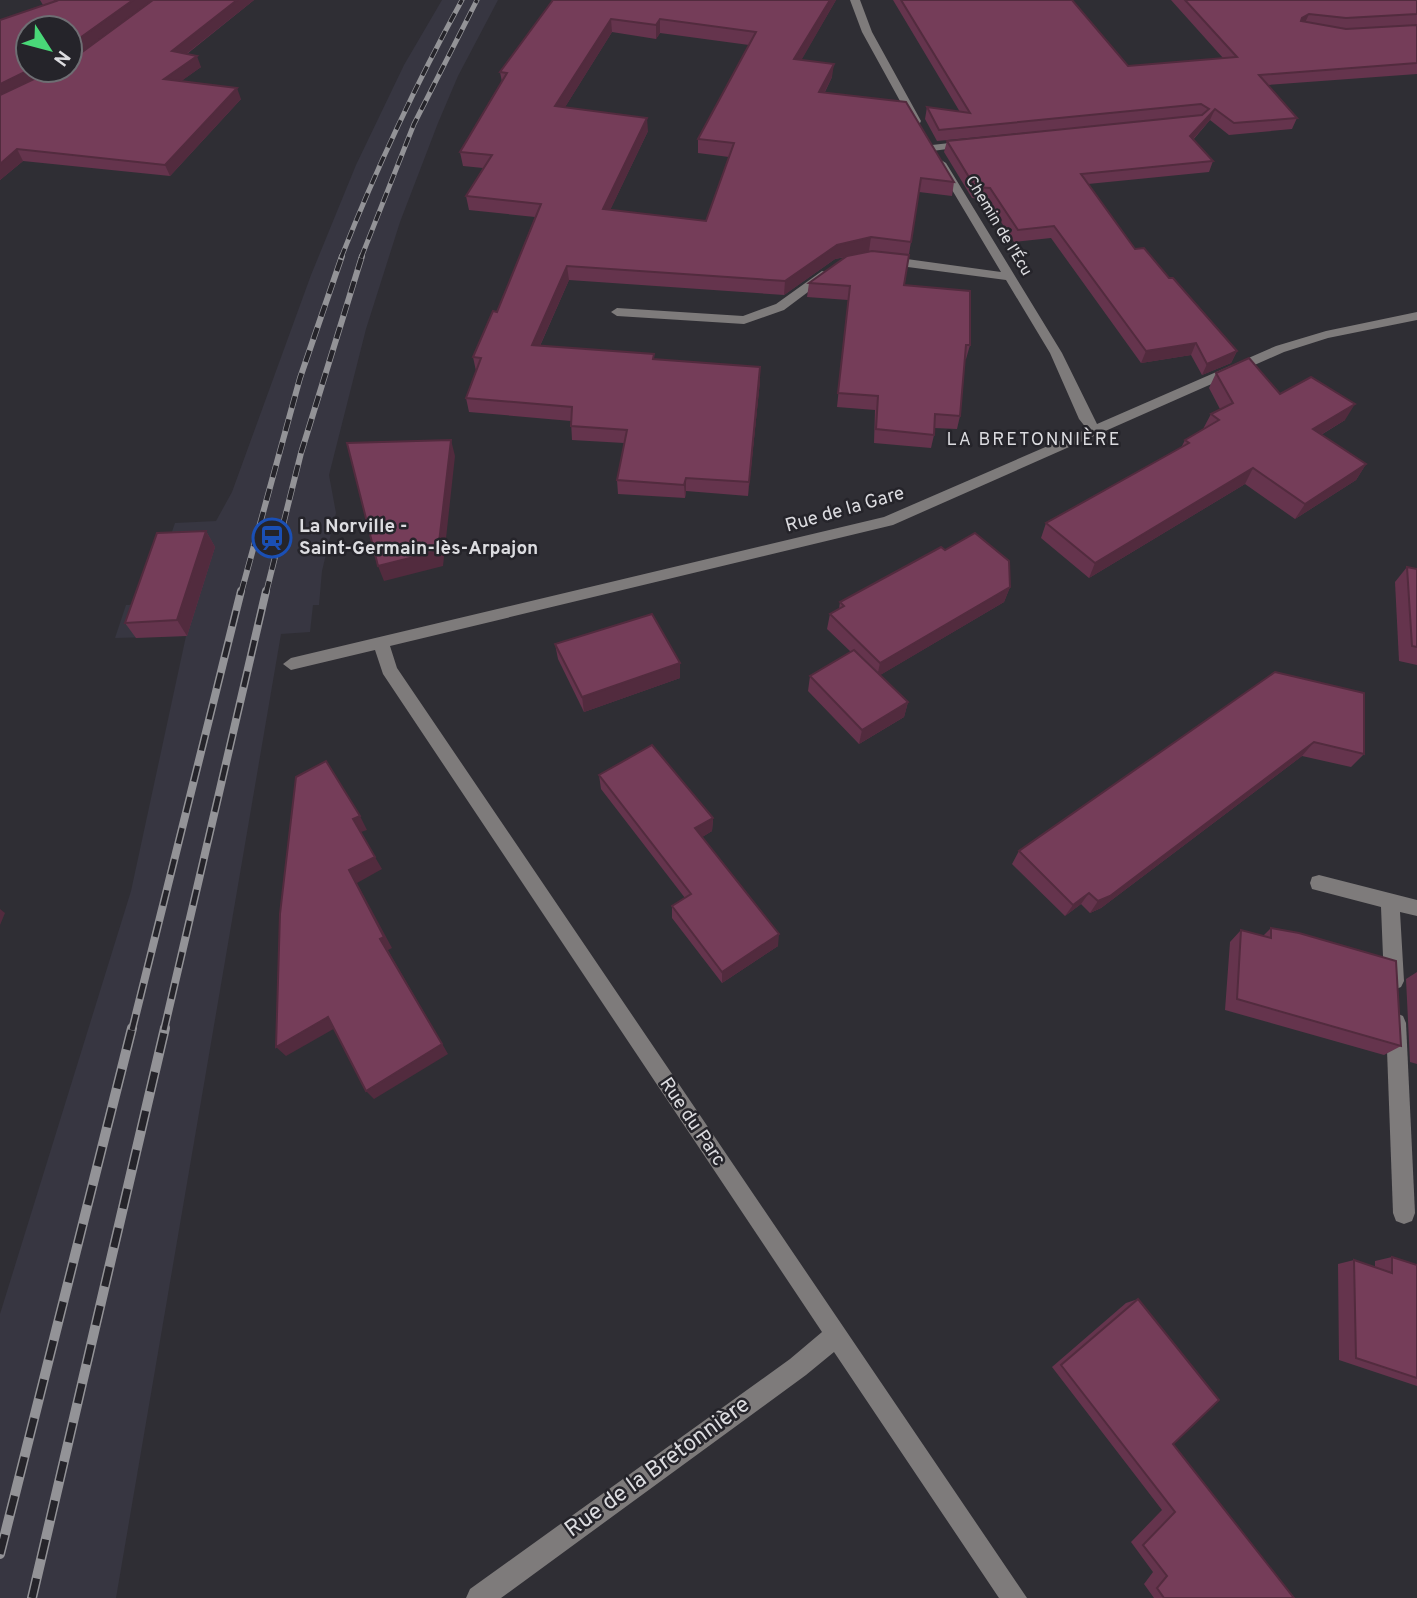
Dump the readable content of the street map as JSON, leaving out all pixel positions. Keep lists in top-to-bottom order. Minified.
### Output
{"streets":{"street":["Chemin de l'Écu","Rue de la Gare","Rue du Parc","Rue de la Bretonnière"]},"crossings":[["Chemin de l'Écu","Rue de la Gare"],["Rue de la Gare","Rue du Parc"],["Rue du Parc","Rue de la Bretonnière"]],"districts":["LA BRETONNIÈRE"],"places":{"station":["La Norville - Saint-Germain-lès-Arpajon"]},"north":"bottom right"}
